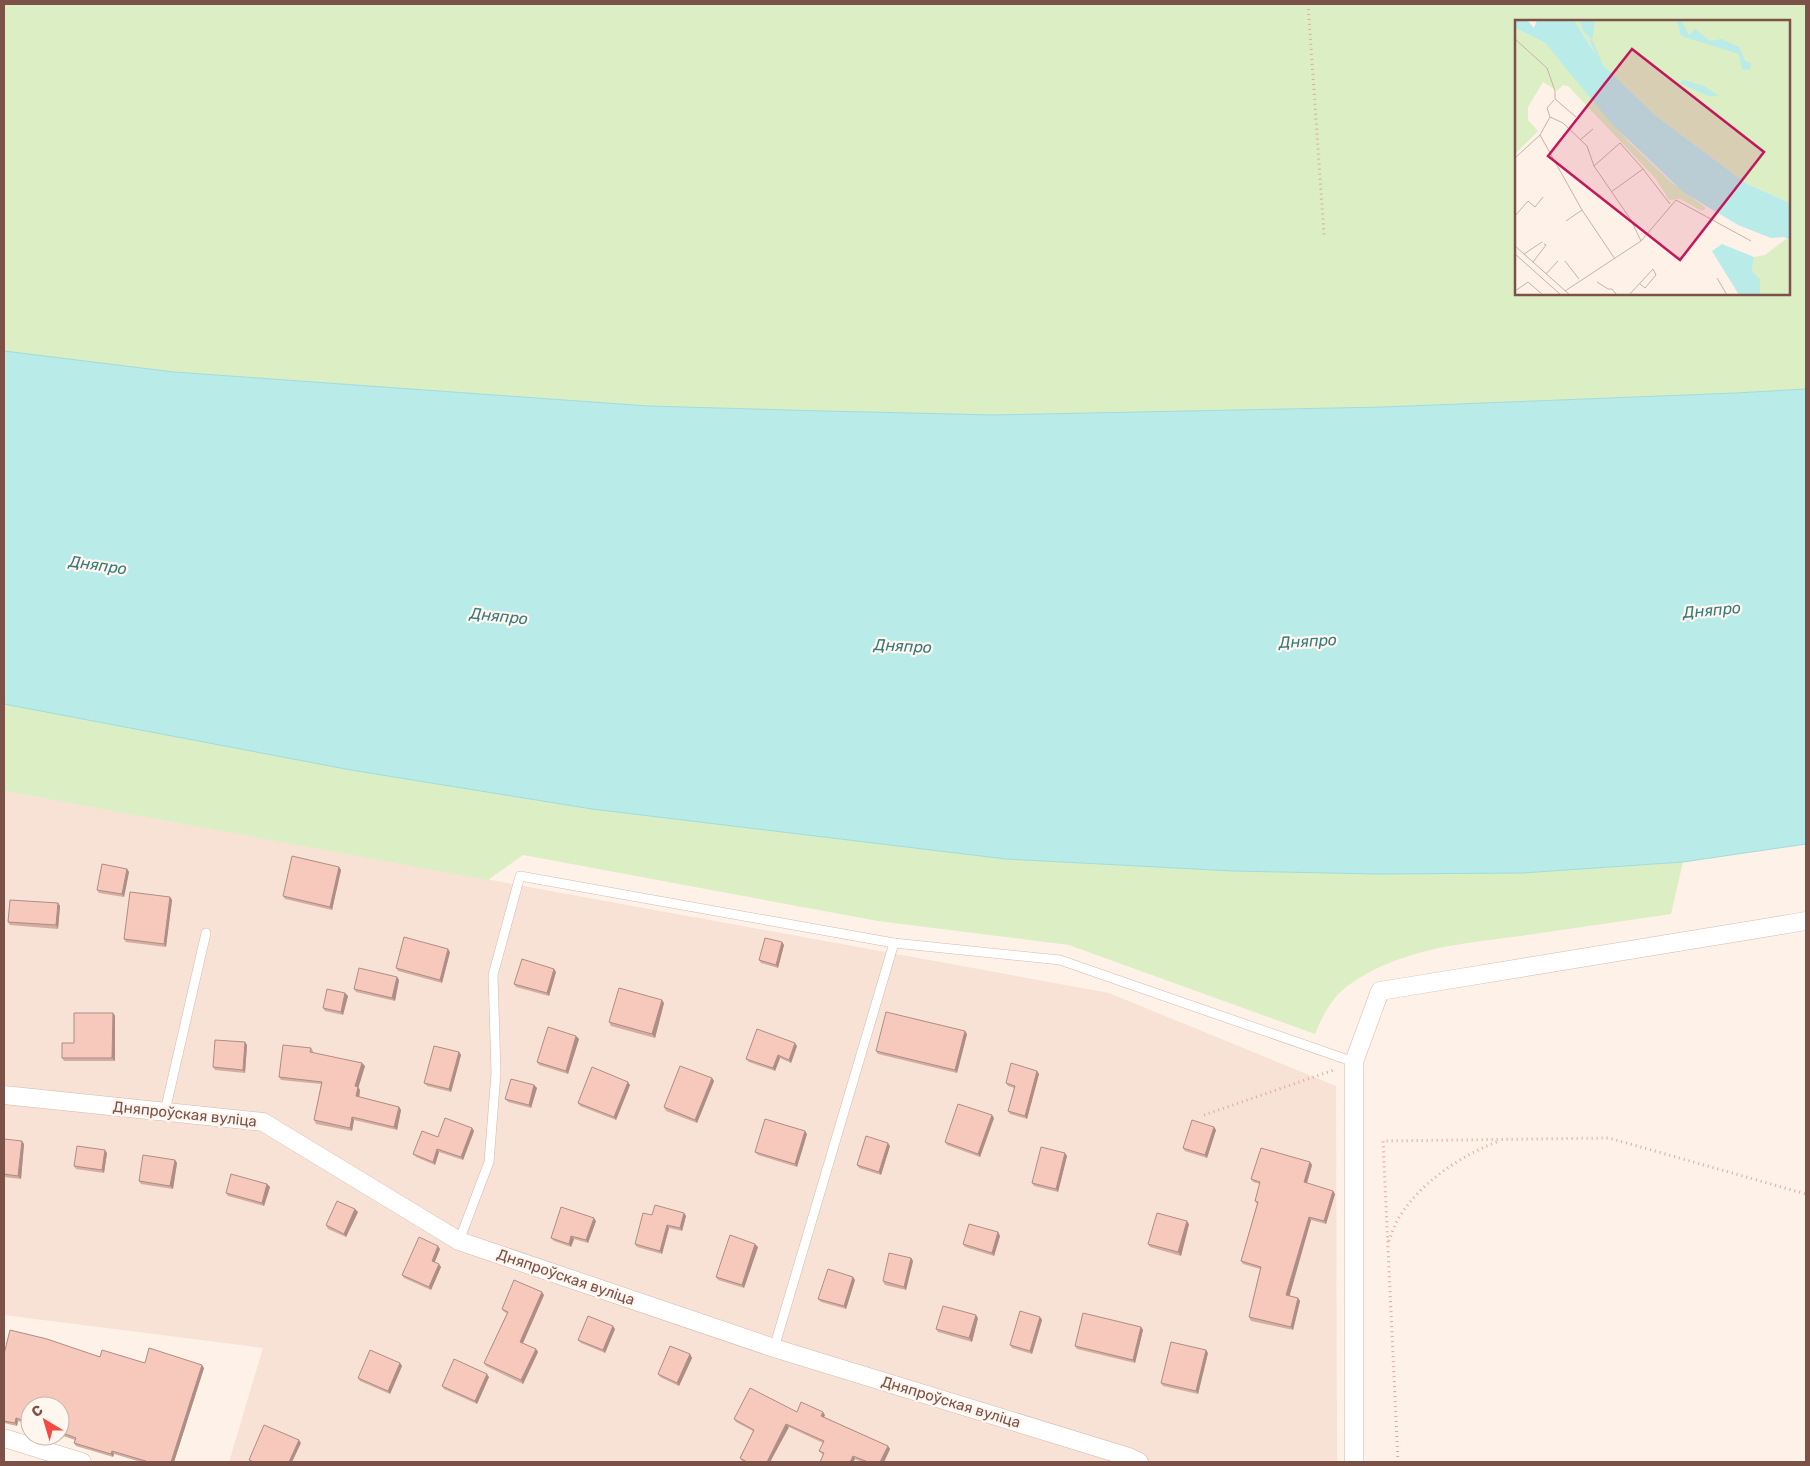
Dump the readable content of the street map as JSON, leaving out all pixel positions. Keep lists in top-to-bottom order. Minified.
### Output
{"streets":{"street":["Дняпроўская вуліца"]},"water":["Дняпро"],"north":"top left"}
